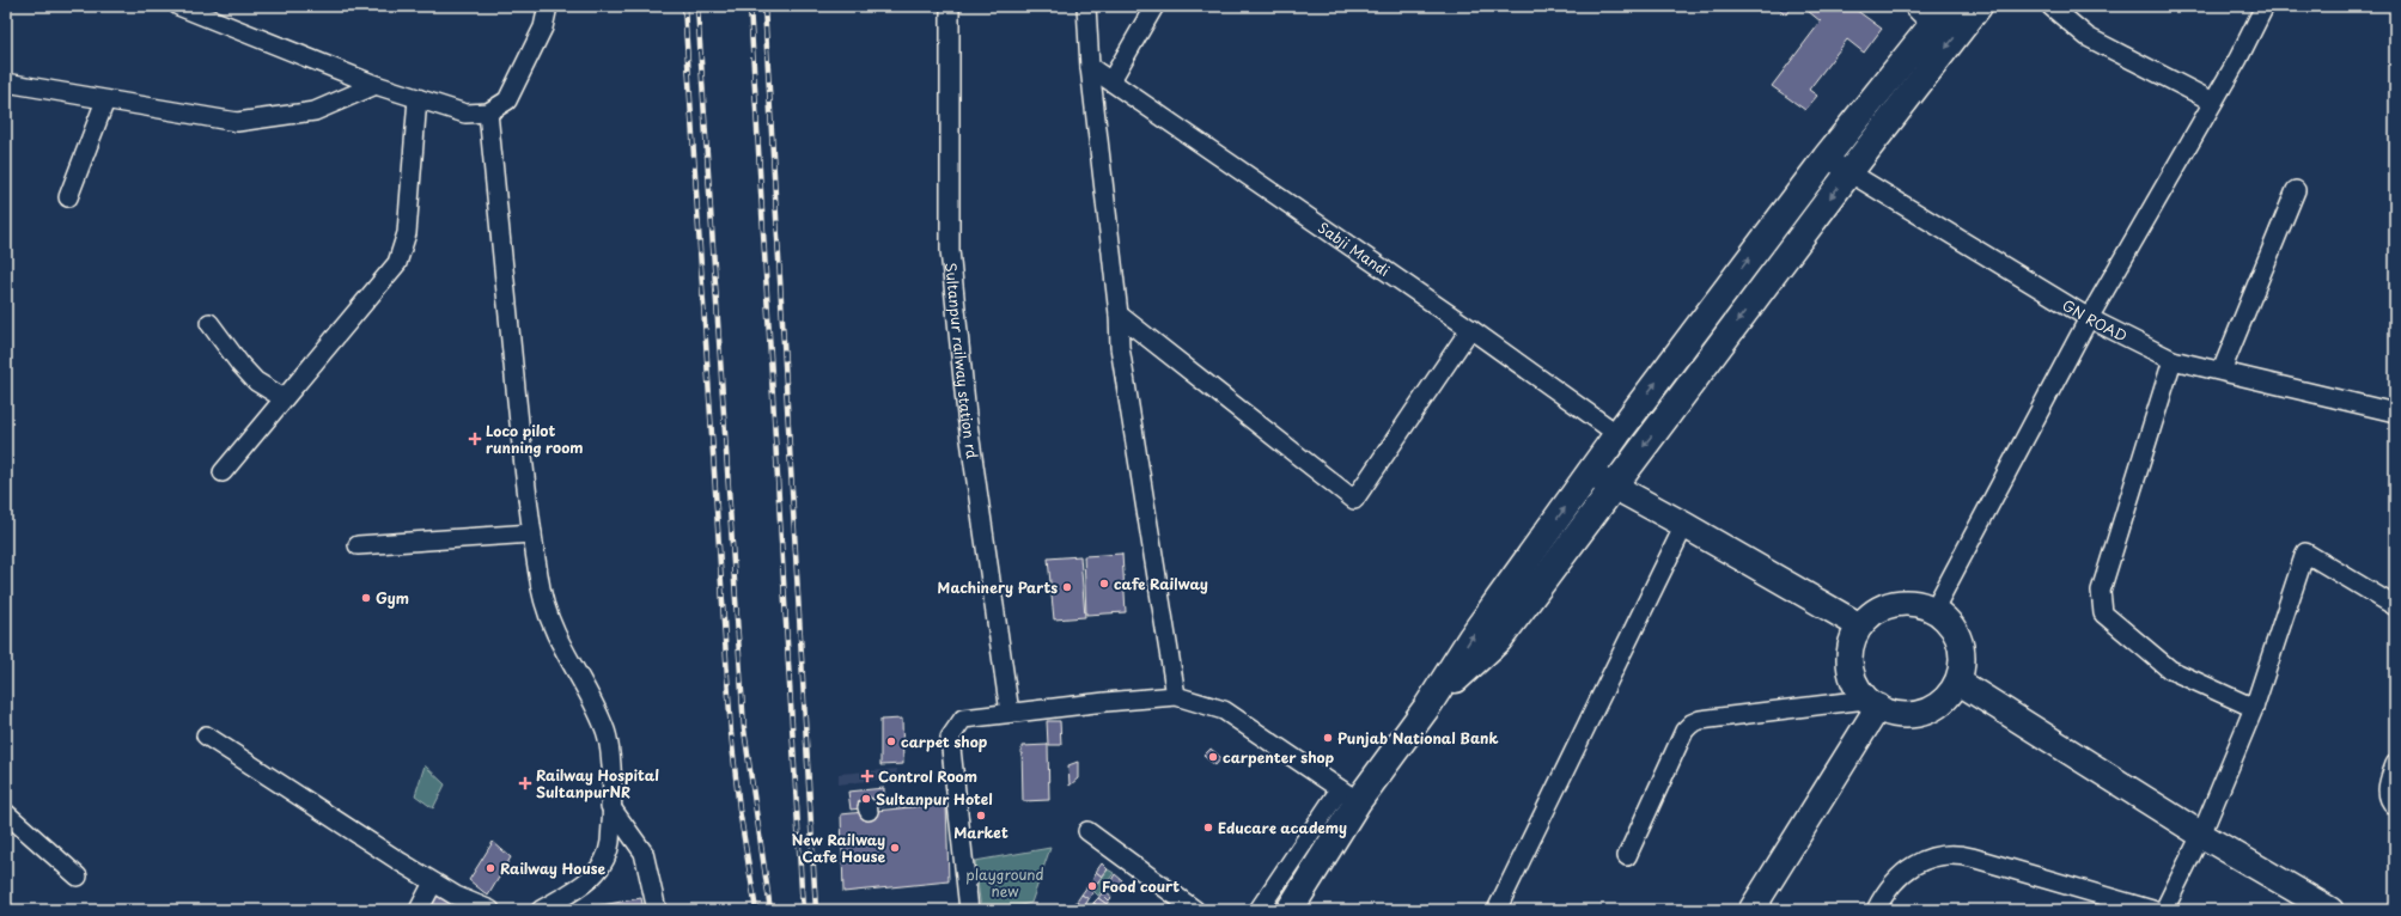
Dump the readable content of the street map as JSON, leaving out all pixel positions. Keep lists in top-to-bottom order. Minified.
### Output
{"streets":{"street":["Sabji Mandi","GN ROAD","Sultanpur railway station rd"]},"parks":["playground new"],"places":{"health":["Loco pilot running room","Control Room","Railway Hospital SultanpurNR"],"other":["cafe Railway","Machinery Parts","Gym","Punjab National Bank","carpet shop","carpenter shop","Sultanpur Hotel","Market","Educare academy","New Railway Cafe House","Railway House","Food court"]}}
